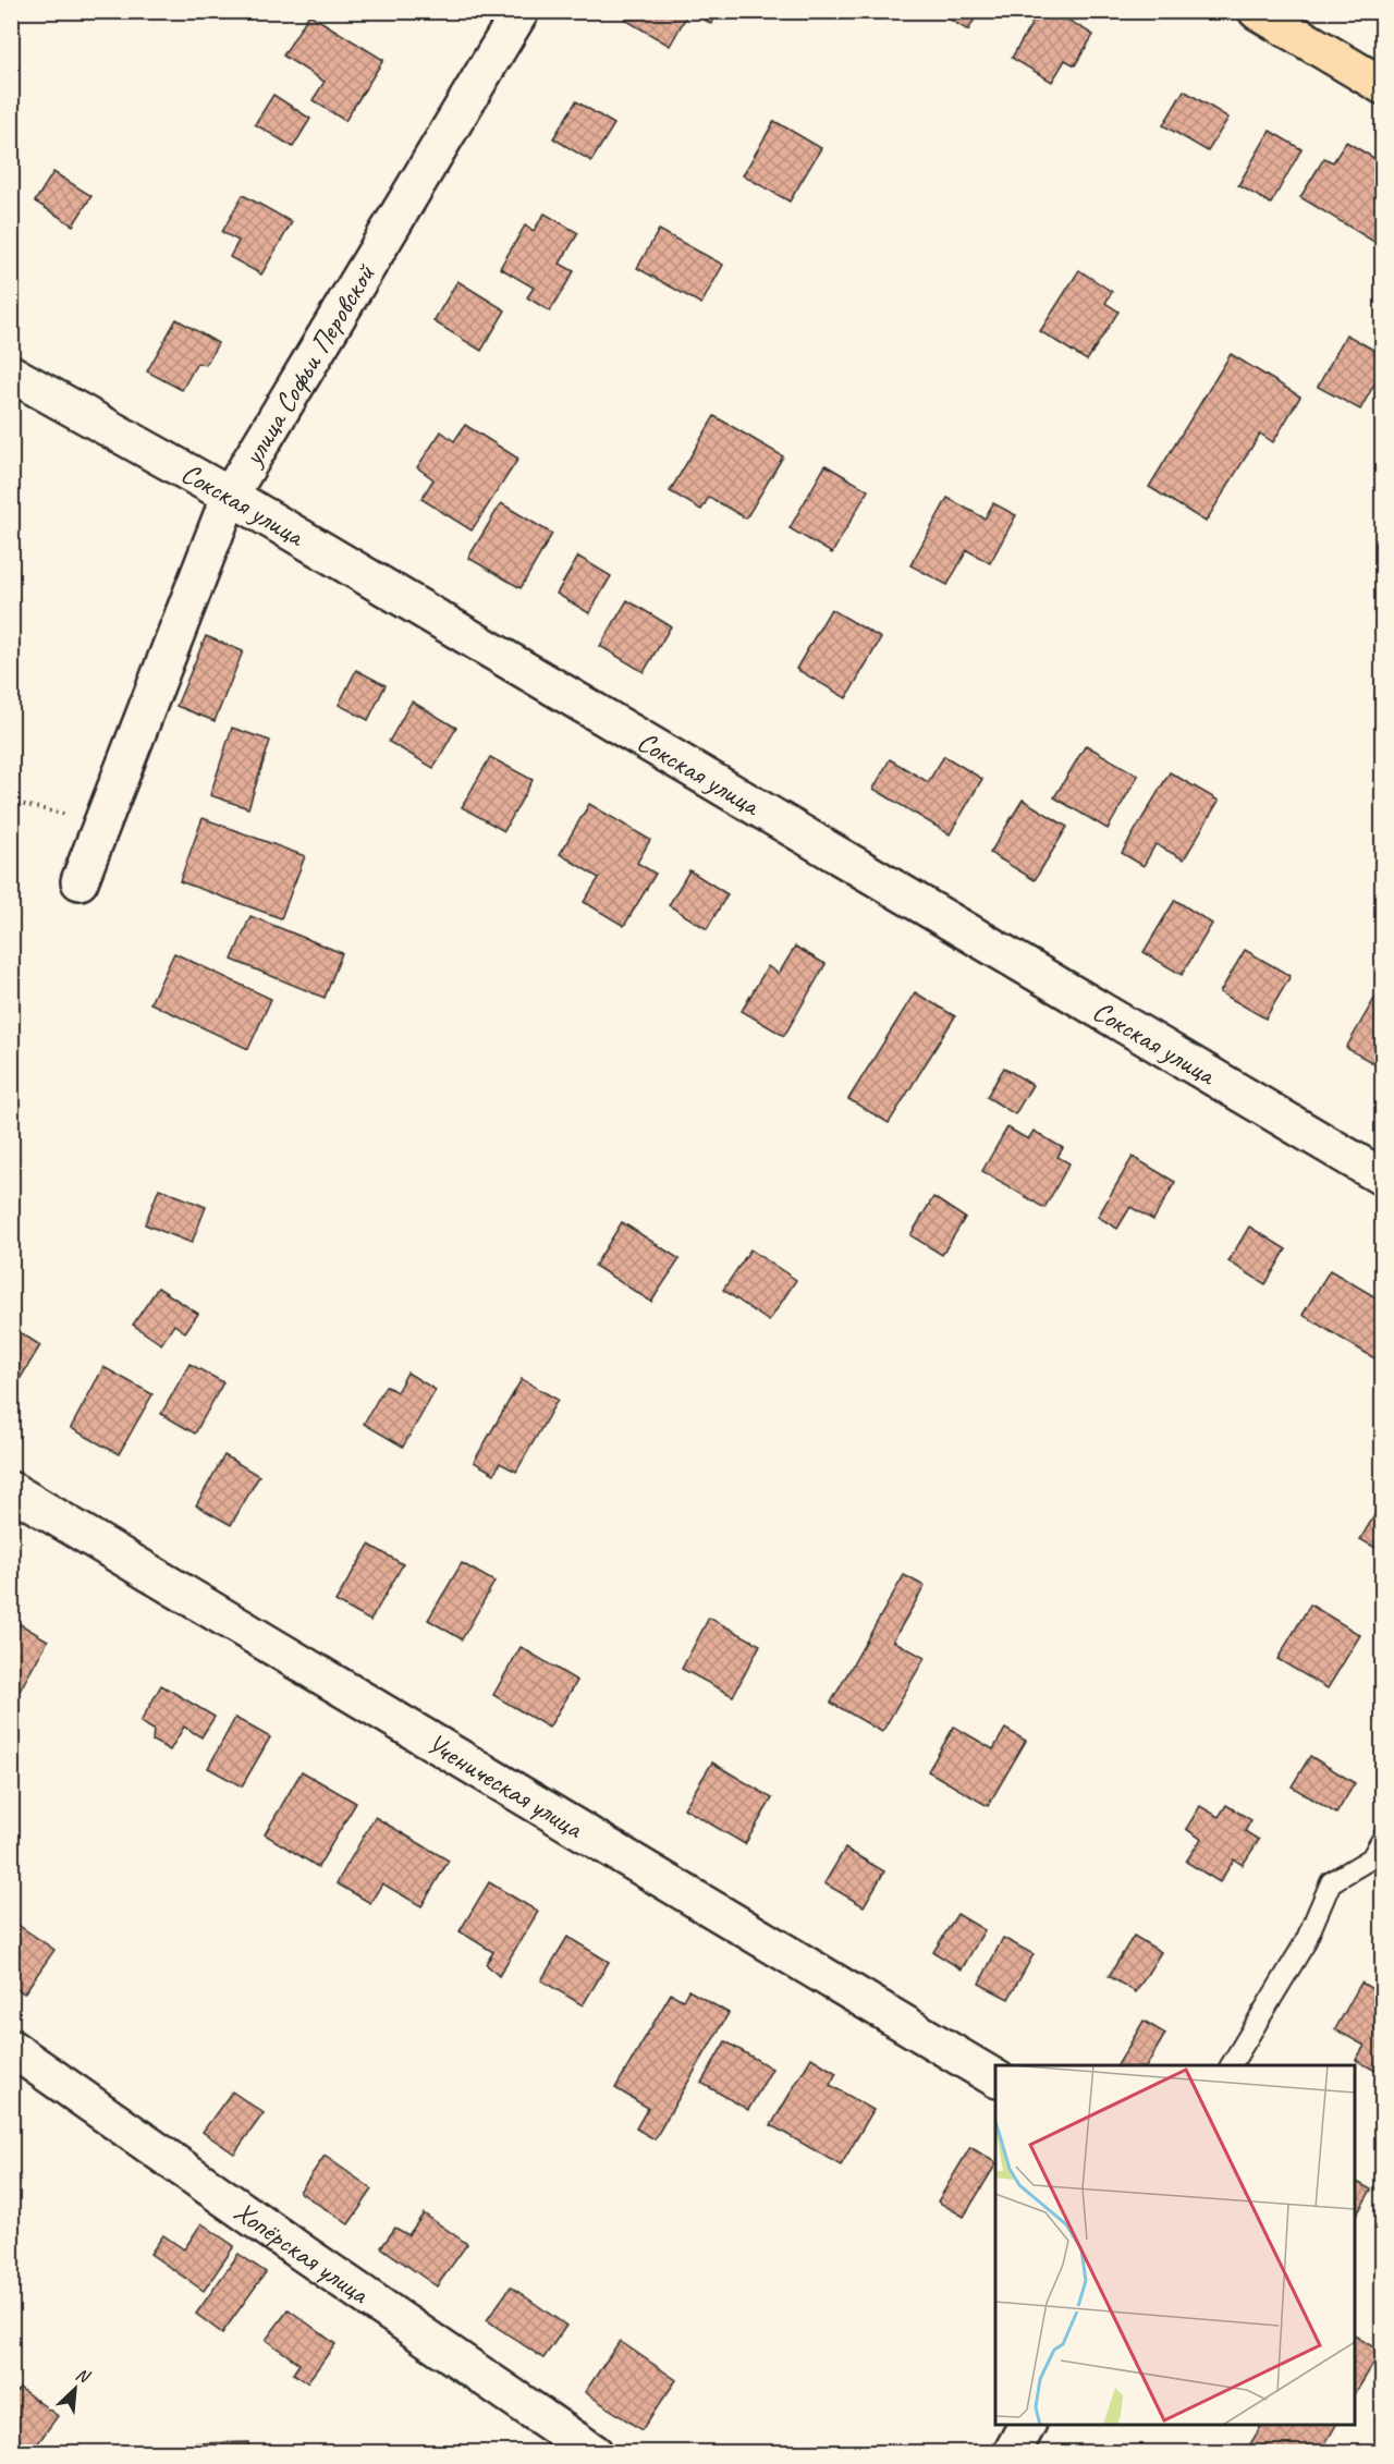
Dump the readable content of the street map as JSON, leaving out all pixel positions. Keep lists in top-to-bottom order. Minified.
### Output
{"streets":{"street":["улица Софьи Перовской","Сокская улица","Ученическая улица","Хопёрская улица"]},"crossings":[["улица Софьи Перовской","Сокская улица"]],"north":"top right"}
